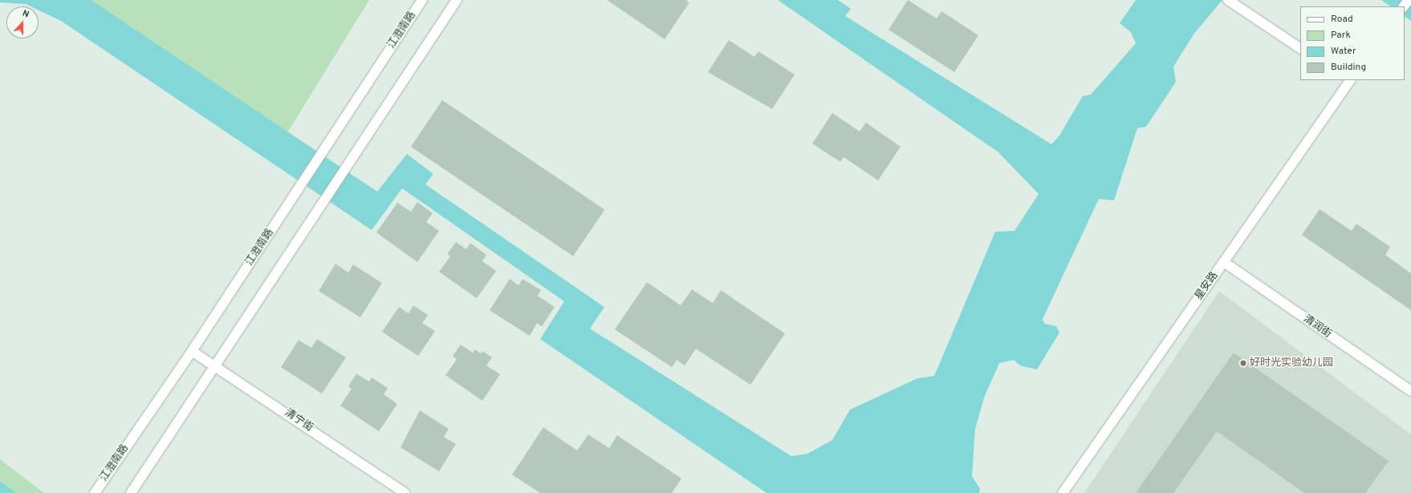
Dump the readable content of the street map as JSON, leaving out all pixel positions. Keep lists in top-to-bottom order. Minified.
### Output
{"streets":{"main road":["江澄南路","星安路","清润街","清宁街"]},"crossings":[["江澄南路","清宁街"],["星安路","清润街"]],"places":["好时光实验幼儿园"],"legend":["Road","Park","Water","Building"],"north":"top"}
